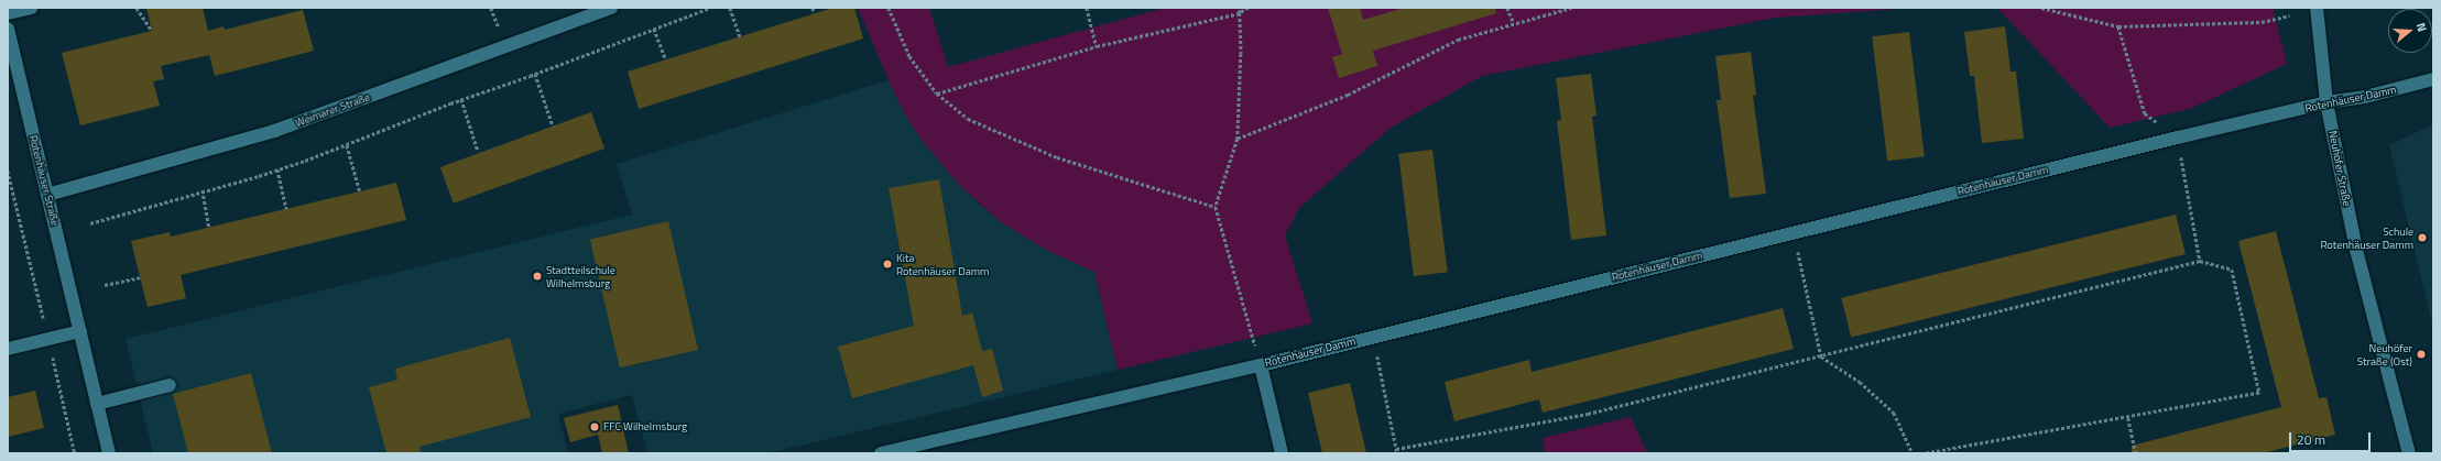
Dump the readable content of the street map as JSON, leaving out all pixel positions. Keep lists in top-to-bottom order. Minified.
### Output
{"streets":{"street":["Rotenhäuser Damm","Weimarer Straße","Neuhöfer Straße","Rotenhäuser Straße"]},"crossings":[["Rotenhäuser Damm","Neuhöfer Straße"],["Weimarer Straße","Rotenhäuser Straße"]],"places":["Schule Rotenhäuser Damm","Kita Rotenhäuser Damm","Stadtteilschule Wilhelmsburg","Neuhöfer Straße (Ost)","FFC Wilhelmsburg"],"scale_bar":"20 m","north":"right"}
